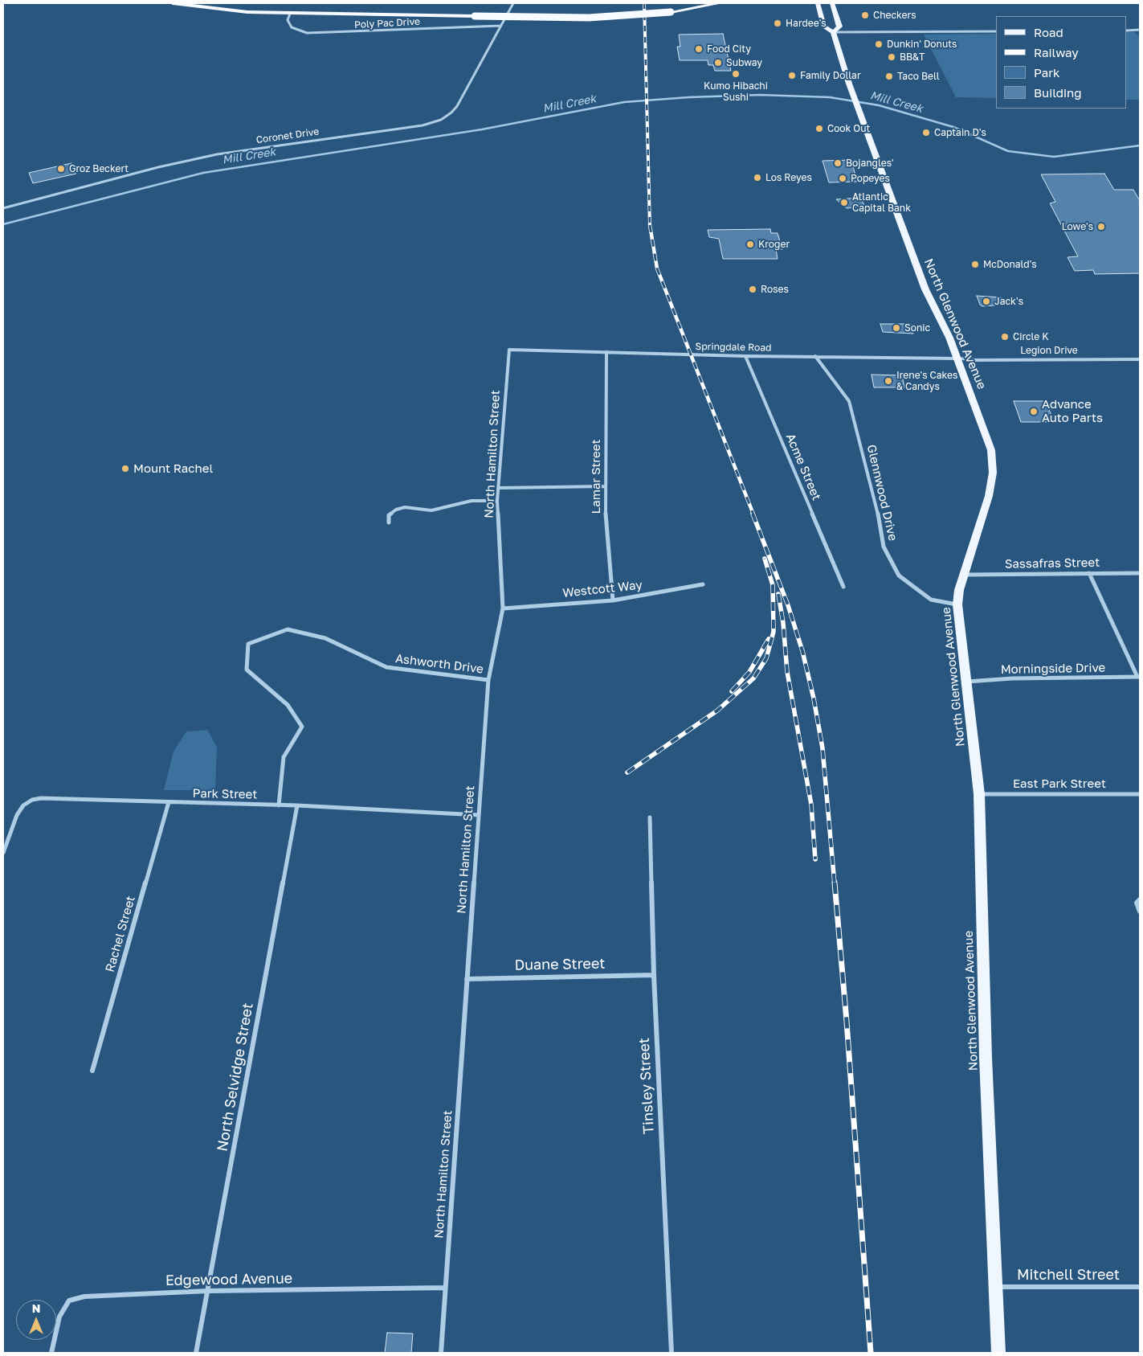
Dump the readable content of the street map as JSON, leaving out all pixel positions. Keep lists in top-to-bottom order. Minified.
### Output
{"streets":{"main road":["North Glenwood Avenue"],"street":["Poly Pac Drive","Coronet Drive","Springdale Road","Legion Drive","North Hamilton Street","Acme Street","Lamar Street","Glennwood Drive","Sassafras Street","Westcott Way","Ashworth Drive","Morningside Drive","East Park Street","Park Street","Rachel Street","Duane Street","North Selvidge Street","Tinsley Street","Mitchell Street","Edgewood Avenue"]},"crossings":[["Poly Pac Drive","Coronet Drive"],["North Glenwood Avenue","Springdale Road"],["North Glenwood Avenue","Legion Drive"],["North Glenwood Avenue","Glennwood Drive"],["North Glenwood Avenue","Sassafras Street"],["North Glenwood Avenue","Morningside Drive"],["North Glenwood Avenue","East Park Street"],["North Glenwood Avenue","Mitchell Street"],["Springdale Road","Legion Drive"],["Springdale Road","North Hamilton Street"],["Springdale Road","Acme Street"],["Springdale Road","Lamar Street"],["Springdale Road","Glennwood Drive"],["North Hamilton Street","Westcott Way"],["North Hamilton Street","Ashworth Drive"],["North Hamilton Street","Park Street"],["North Hamilton Street","Duane Street"],["North Hamilton Street","Edgewood Avenue"],["Lamar Street","Westcott Way"],["Ashworth Drive","Park Street"],["Park Street","Rachel Street"],["Park Street","North Selvidge Street"],["Duane Street","Tinsley Street"],["North Selvidge Street","Edgewood Avenue"]],"water":["Mill Creek"],"places":["Checkers","Hardee's","Dunkin' Donuts","Food City","BB&T","Subway","Kumo Hibachi Sushi","Family Dollar","Taco Bell","Cook Out","Captain D's","Bojangles'","Groz Beckert","Los Reyes","Popeyes","Atlantic Capital Bank","Lowe's","Kroger","McDonald's","Roses","Jack's","Sonic","Circle K","Irene's Cakes & Candys","Advance Auto Parts","Mount Rachel"],"legend":["Road","Railway","Park","Building"],"north":"top"}
